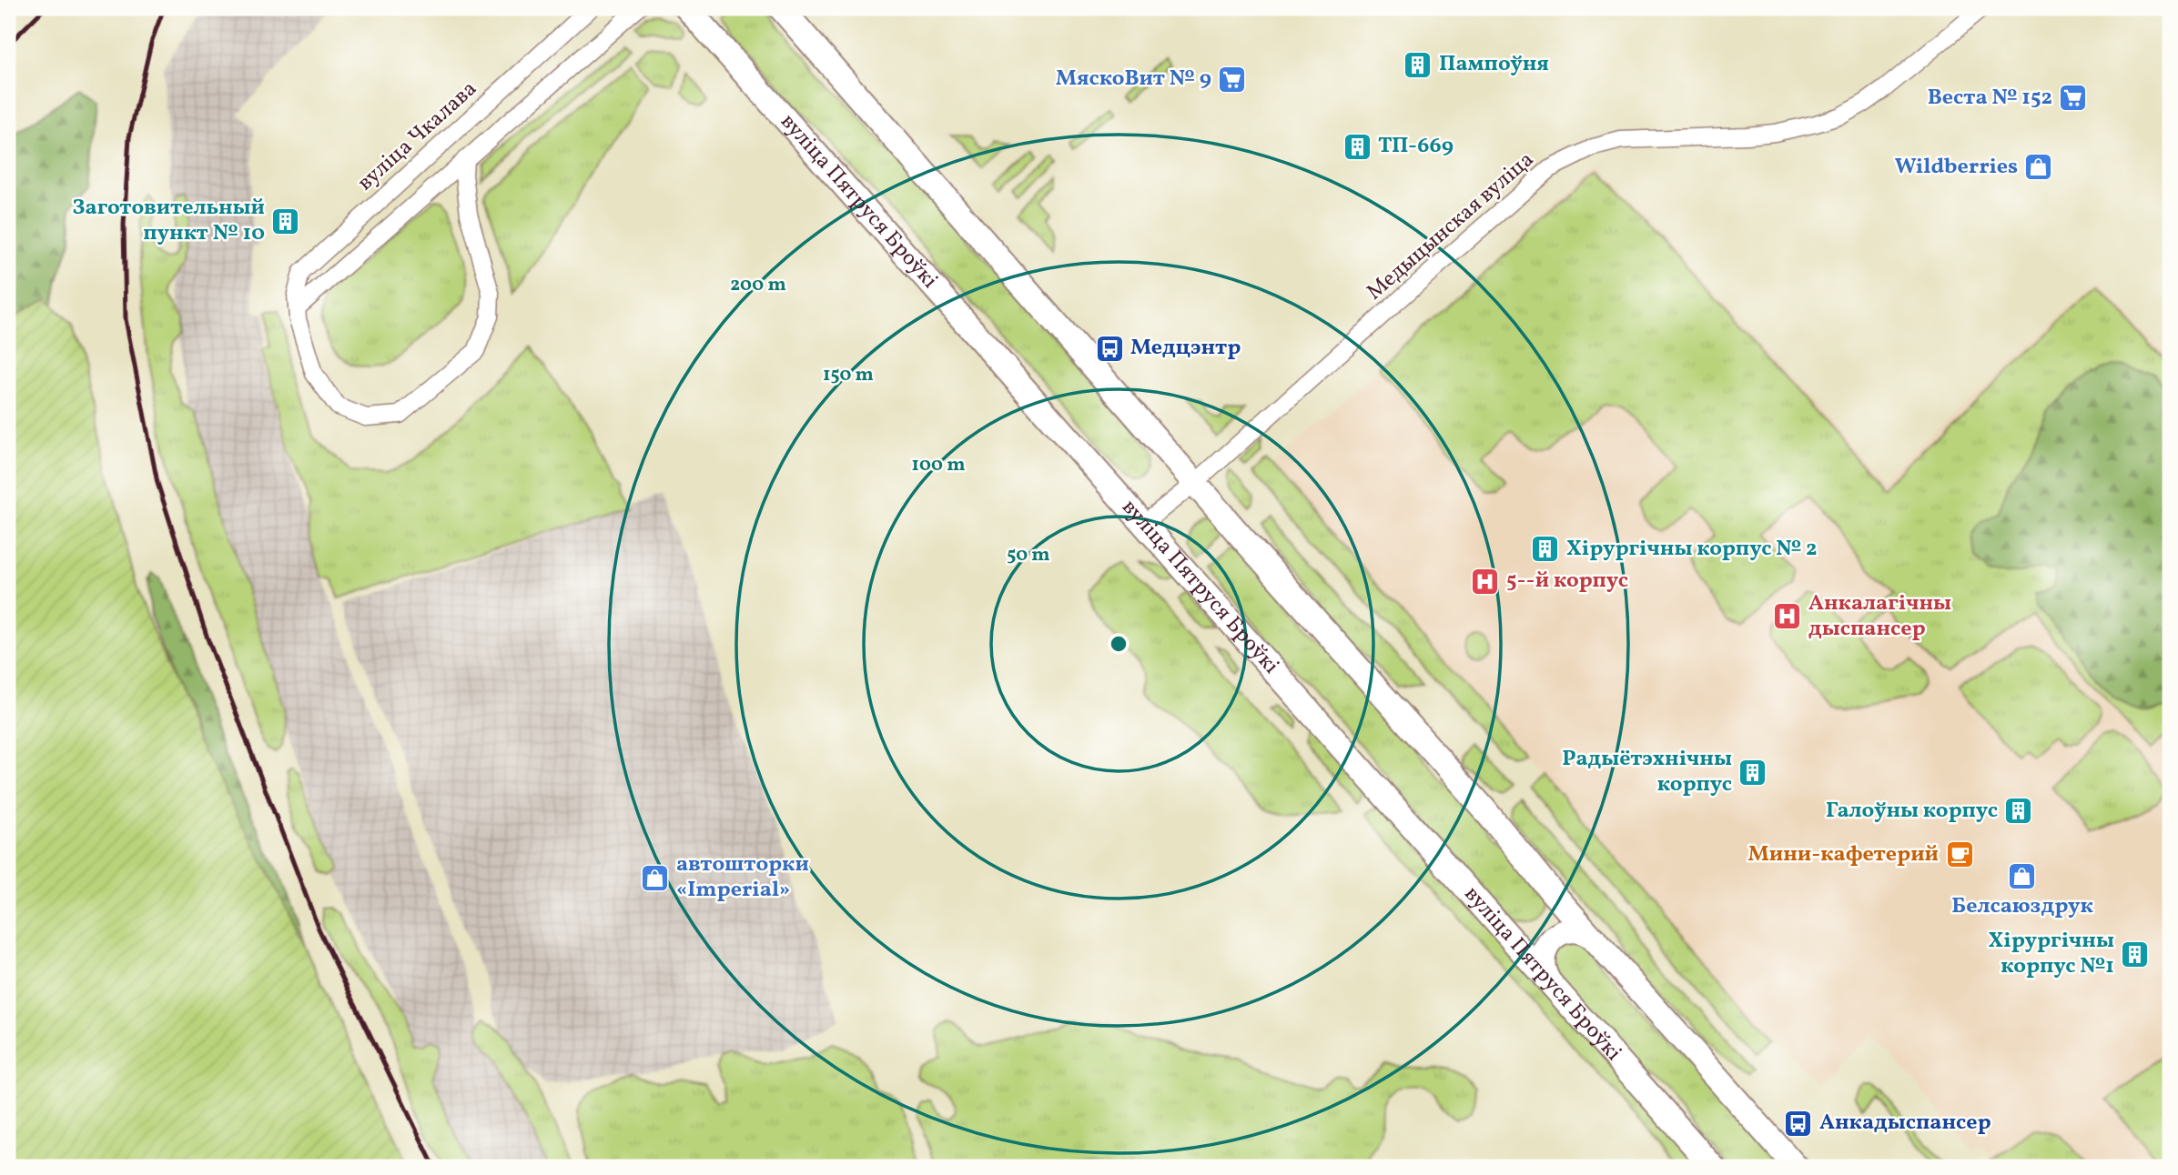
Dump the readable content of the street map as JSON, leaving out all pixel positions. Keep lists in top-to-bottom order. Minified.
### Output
{"streets":{"main road":["вуліца Пятруся Броўкі"],"street":["вуліца Чкалава","Медыцынская вуліца"]},"crossings":[["вуліца Пятруся Броўкі","Медыцынская вуліца"]],"places":{"building":["Пампоўня","ТП-669","Заготовительный пункт № 10","Хірургічны корпус № 2","Радыётэхнічны корпус","Галоўны корпус","Хірургічны корпус №1"],"supermarket":["МяскоВит № 9","Веста № 152"],"shop":["Wildberries","Белсаюздрук","автошторки «Imperial»"],"bus stop":["Медцэнтр","Анкадыспансер"],"hospital":["5--й корпус","Анкалагічны дыспансер"],"cafe":["Мини-кафетерий"]},"rings":["200 m","150 m","100 m","50 m"]}
